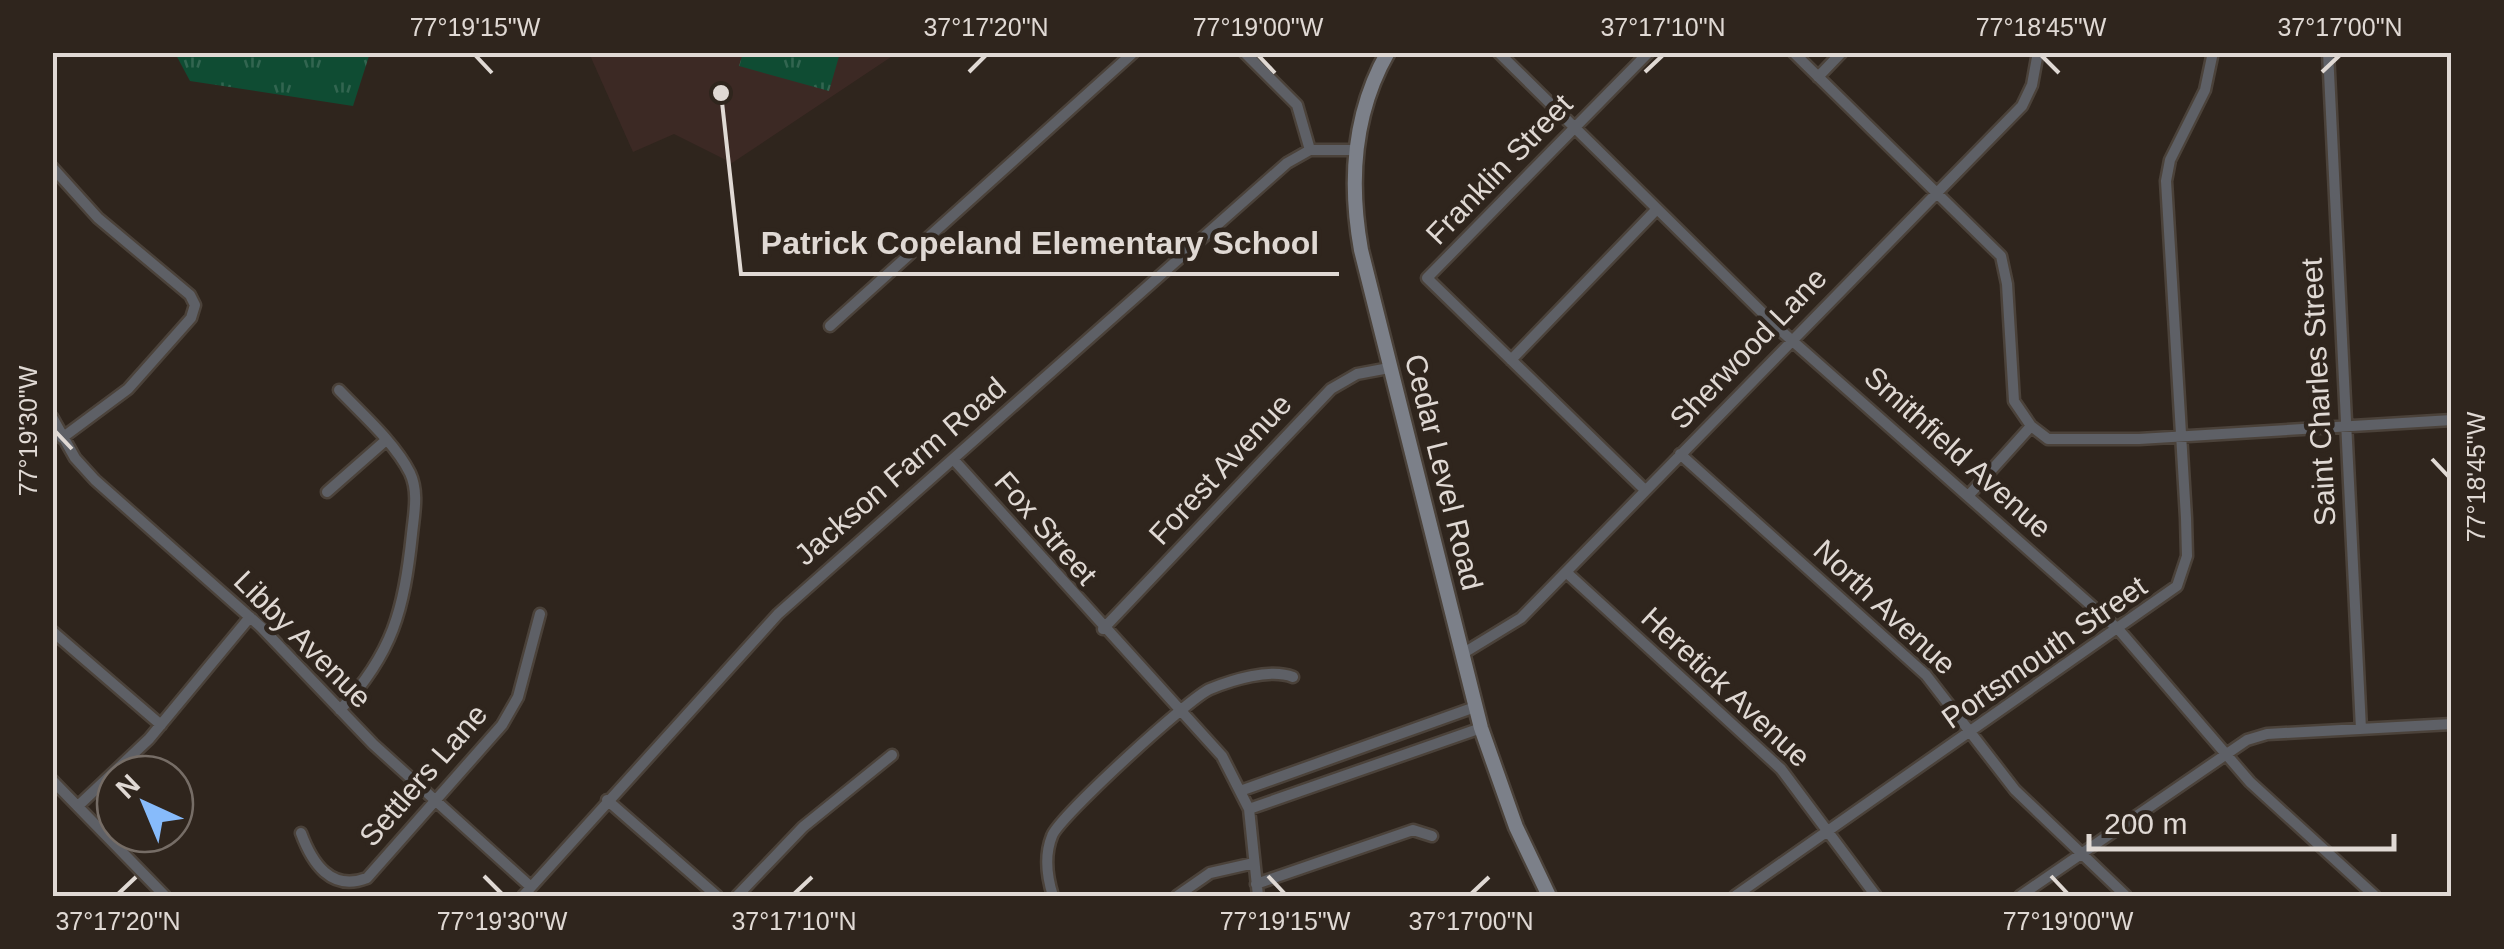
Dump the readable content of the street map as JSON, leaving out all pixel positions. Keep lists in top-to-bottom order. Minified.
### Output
{"streets":{"main road":["Cedar Level Road"],"street":["Franklin Street","Sherwood Lane","Saint Charles Street","Smithfield Avenue","Forest Avenue","Jackson Farm Road","Fox Street","North Avenue","Libby Avenue","Portsmouth Street","Heretick Avenue","Settlers Lane"]},"crossings":[["Franklin Street","Smithfield Avenue"],["Sherwood Lane","Smithfield Avenue"],["Sherwood Lane","Cedar Level Road"],["Sherwood Lane","North Avenue"],["Sherwood Lane","Heretick Avenue"],["Smithfield Avenue","Portsmouth Street"],["Forest Avenue","Cedar Level Road"],["Forest Avenue","Fox Street"],["Jackson Farm Road","Fox Street"],["Jackson Farm Road","Libby Avenue"],["North Avenue","Portsmouth Street"],["Libby Avenue","Settlers Lane"],["Portsmouth Street","Heretick Avenue"]],"places":["Patrick Copeland Elementary School"],"scale_bar":"200 m","north":"top left","coordinates":["77°19'15\"W","37°17'20\"N","77°19'00\"W","37°17'10\"N","77°18'45\"W","37°17'00\"N","77°19'30\"W"]}
